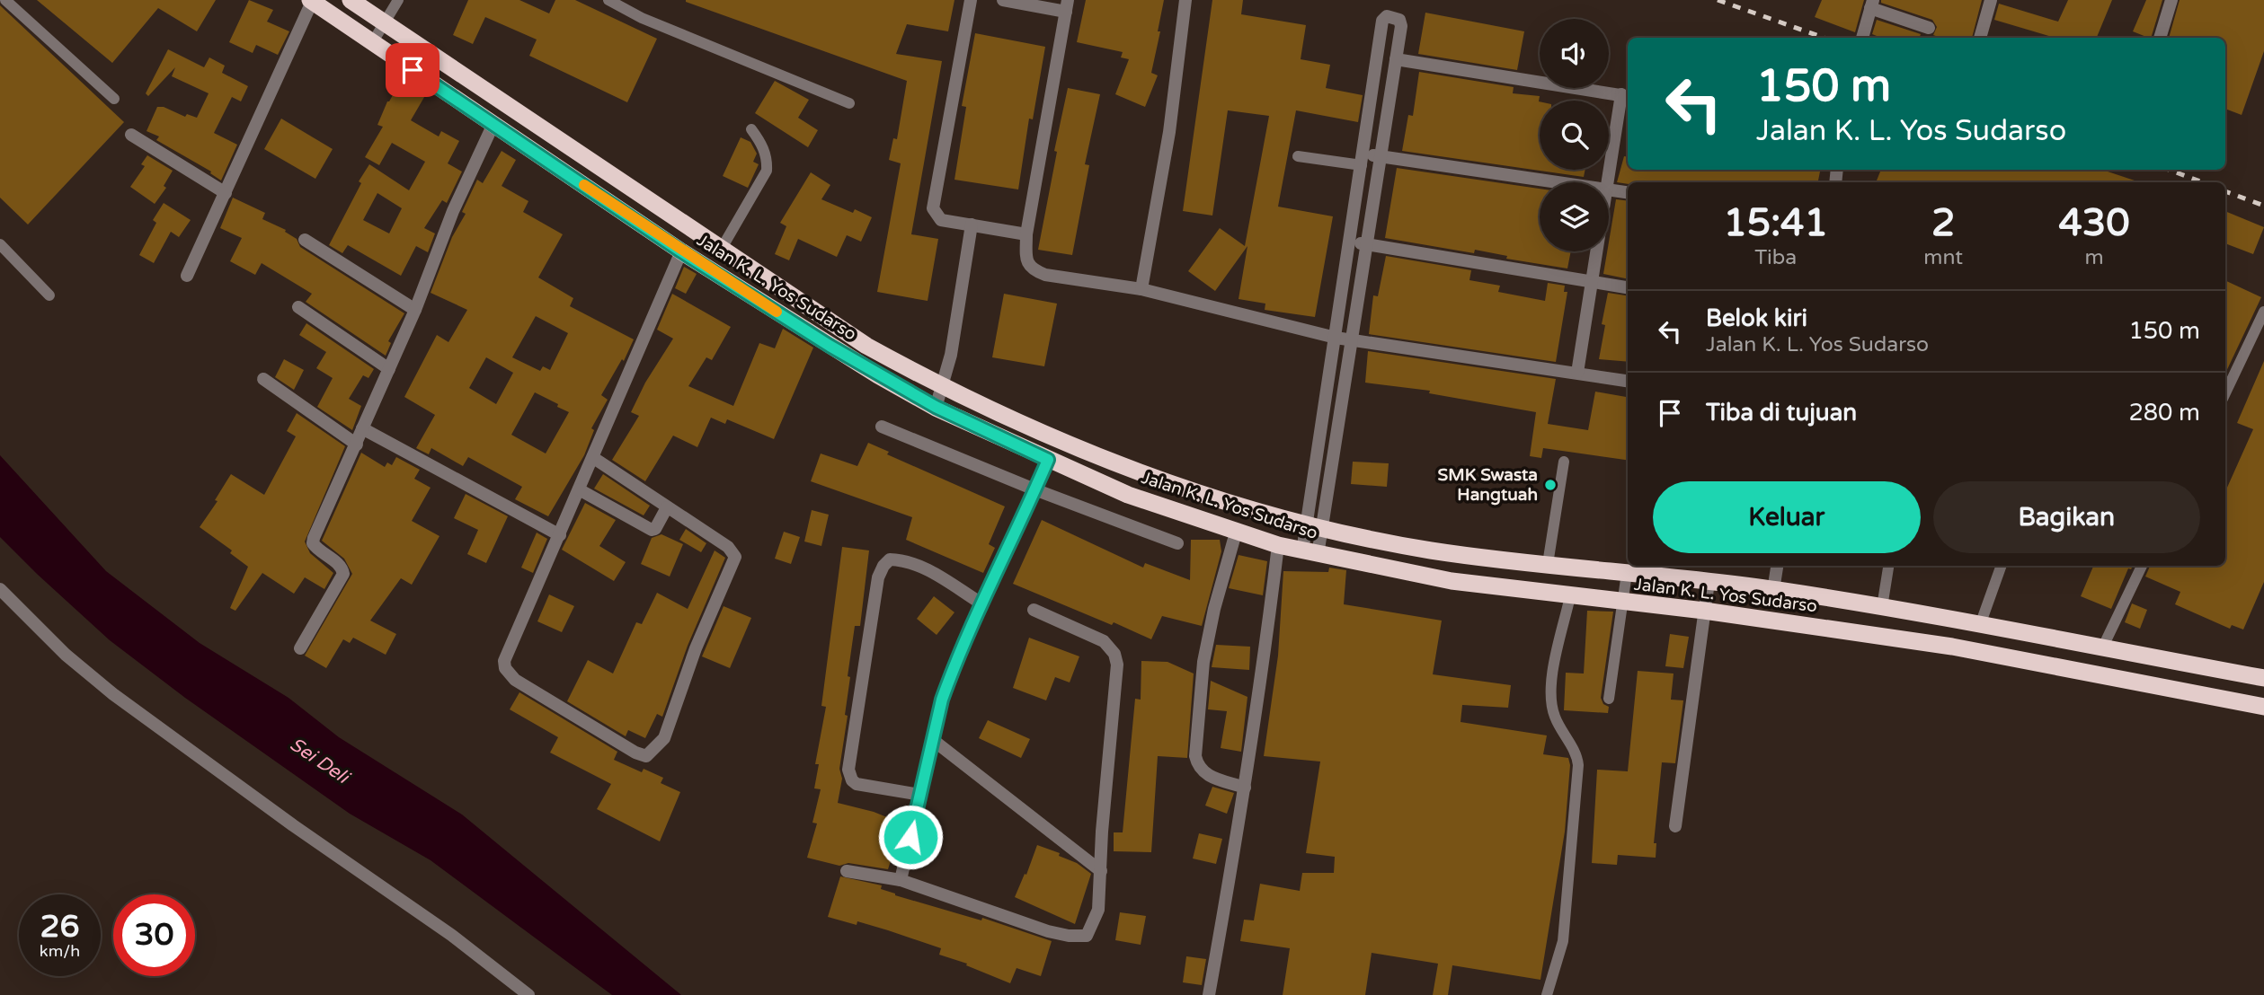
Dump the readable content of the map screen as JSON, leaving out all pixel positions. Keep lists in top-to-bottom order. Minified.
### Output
{"streets":{"highway":["Jalan K. L. Yos Sudarso"]},"water":["Sei Deli"],"places":["SMK Swasta Hangtuah"],"page":{"turn":["150 m","Jalan K. L. Yos Sudarso"],"eta":["15:41","Tiba","2","mnt","430","m"],"list":[{"name":"Belok kiri","note":"Jalan K. L. Yos Sudarso","value":"150 m"},{"name":"Tiba di tujuan","value":"280 m"}],"buttons":["Keluar","Bagikan"],"speed":"26 km/h","limit":"30"}}
